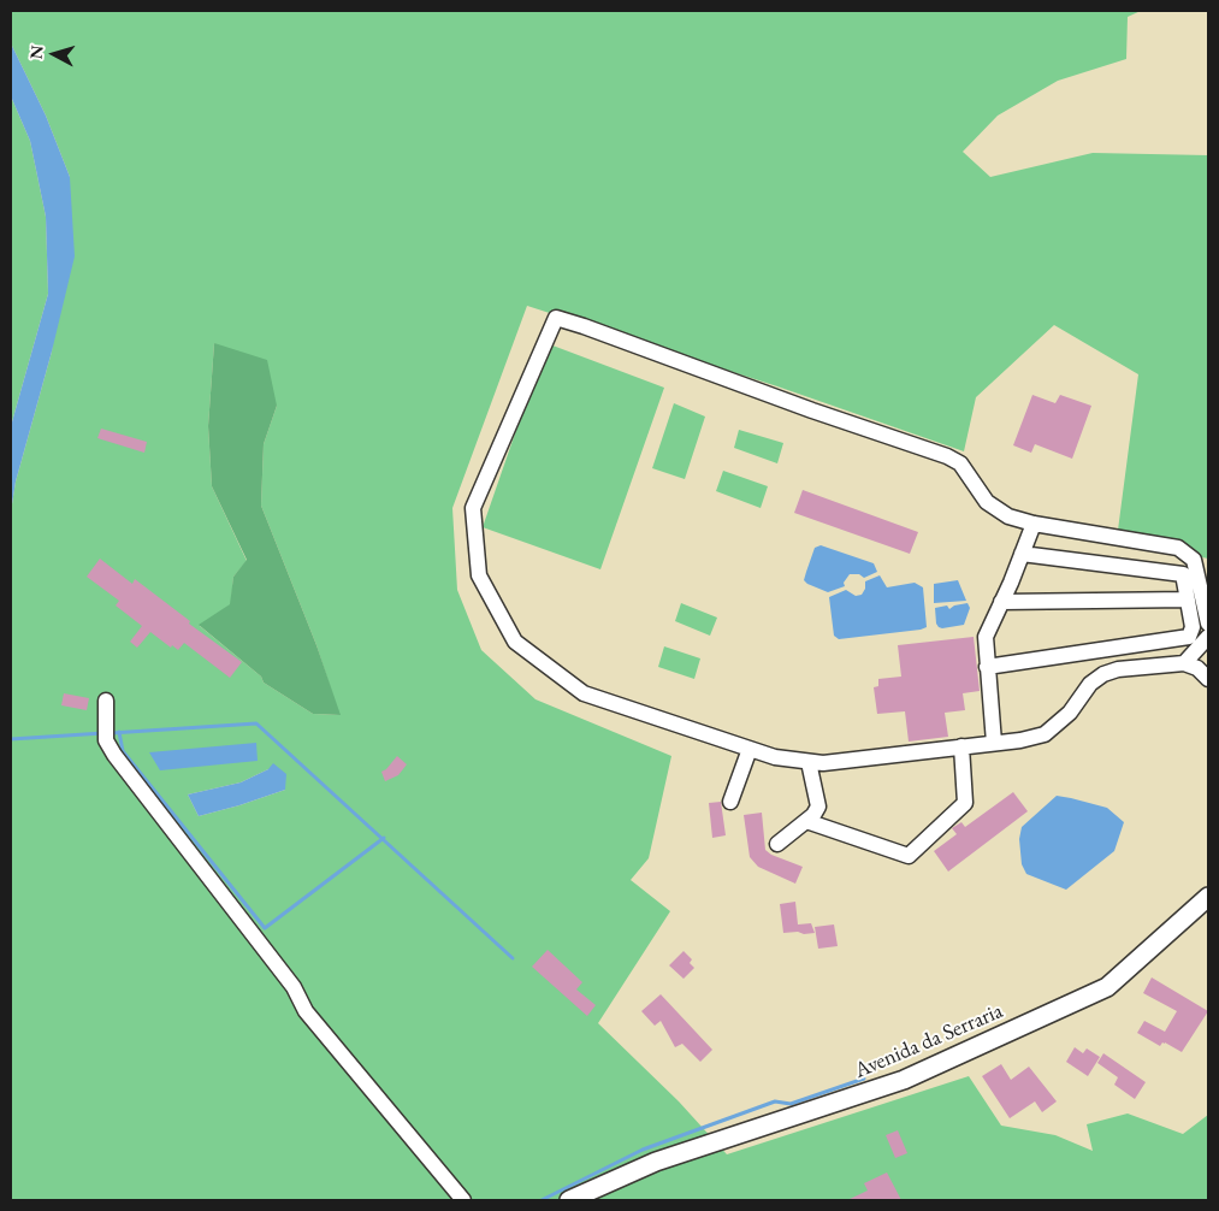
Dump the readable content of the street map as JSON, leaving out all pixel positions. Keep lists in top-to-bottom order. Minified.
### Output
{"streets":{"main road":["Avenida da Serraria"]},"north":"left"}
